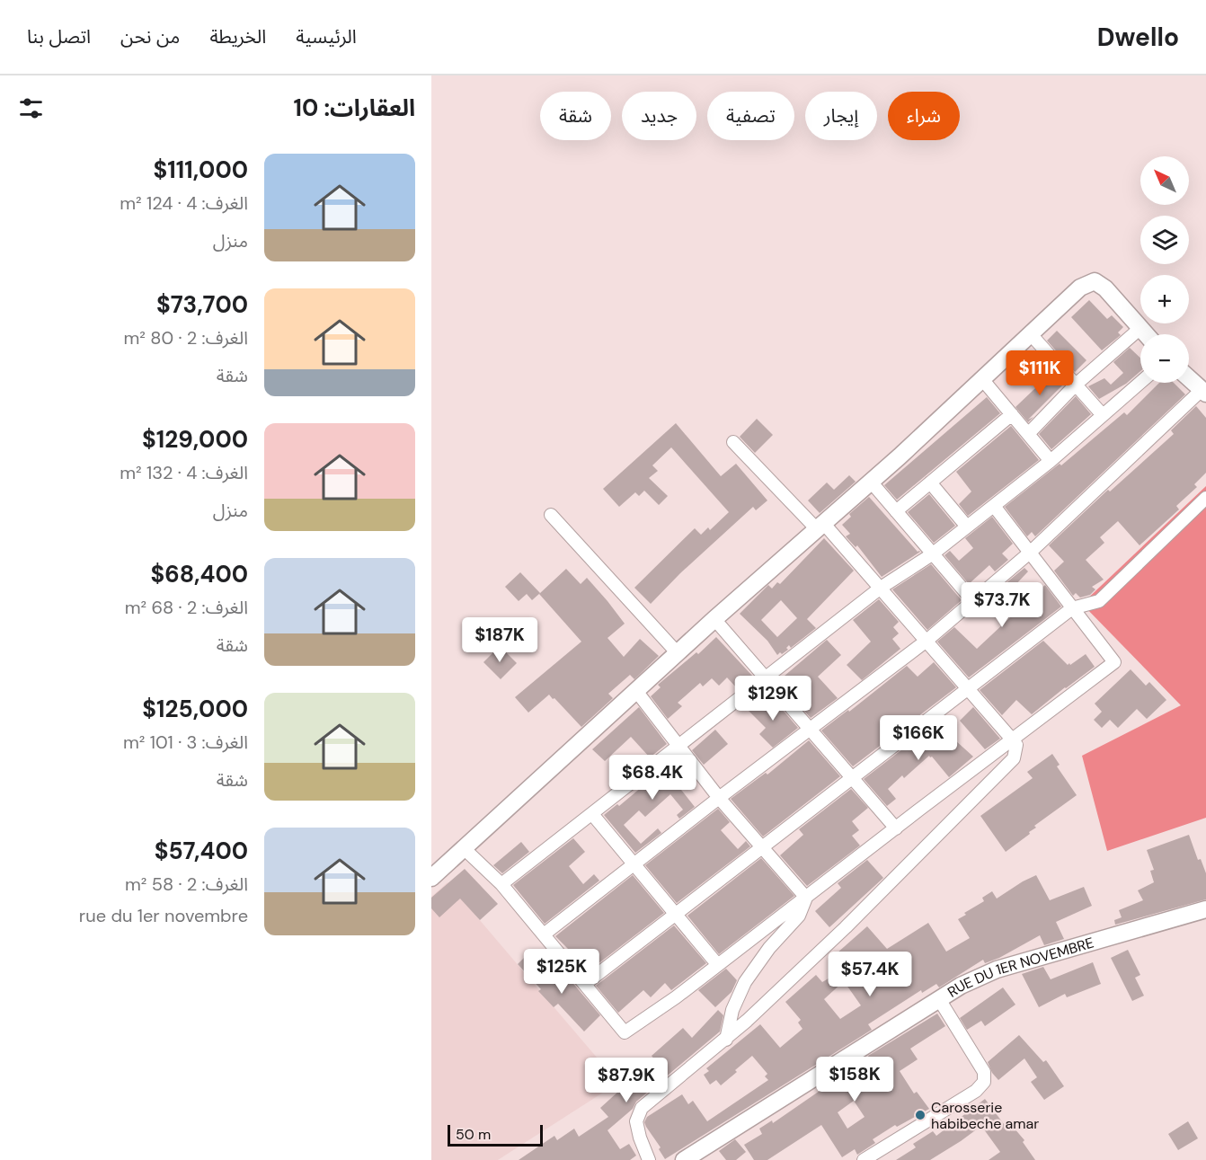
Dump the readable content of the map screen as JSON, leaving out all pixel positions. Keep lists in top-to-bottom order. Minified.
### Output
{"streets":{"street":["RUE DU 1ER NOVEMBRE"]},"places":["Carosserie habibeche amar"],"scale_bar":"50 m","north":"top left","page":{"header":"Dwello","nav":["الرئيسية","الخريطة","من نحن","اتصل بنا"],"heading":"العقارات: 10","chip":["شراء","إيجار","تصفية","جديد","شقة"],"list":[{"name":"$111,000","note":"الغرف: 4 · 124 m² · منزل"},{"name":"$73,700","note":"الغرف: 2 · 80 m² · شقة"},{"name":"$129,000","note":"الغرف: 4 · 132 m² · منزل"},{"name":"$68,400","note":"الغرف: 2 · 68 m² · شقة"},{"name":"$125,000","note":"الغرف: 3 · 101 m² · شقة"},{"name":"$57,400","note":"الغرف: 2 · 58 m² · rue du 1er novembre"}],"map_buttons":["+","−"],"price":["$111K","$73.7K","$187K","$129K","$166K","$68.4K","$125K","$57.4K","$158K","$87.9K"],"scale":"50 m"}}
